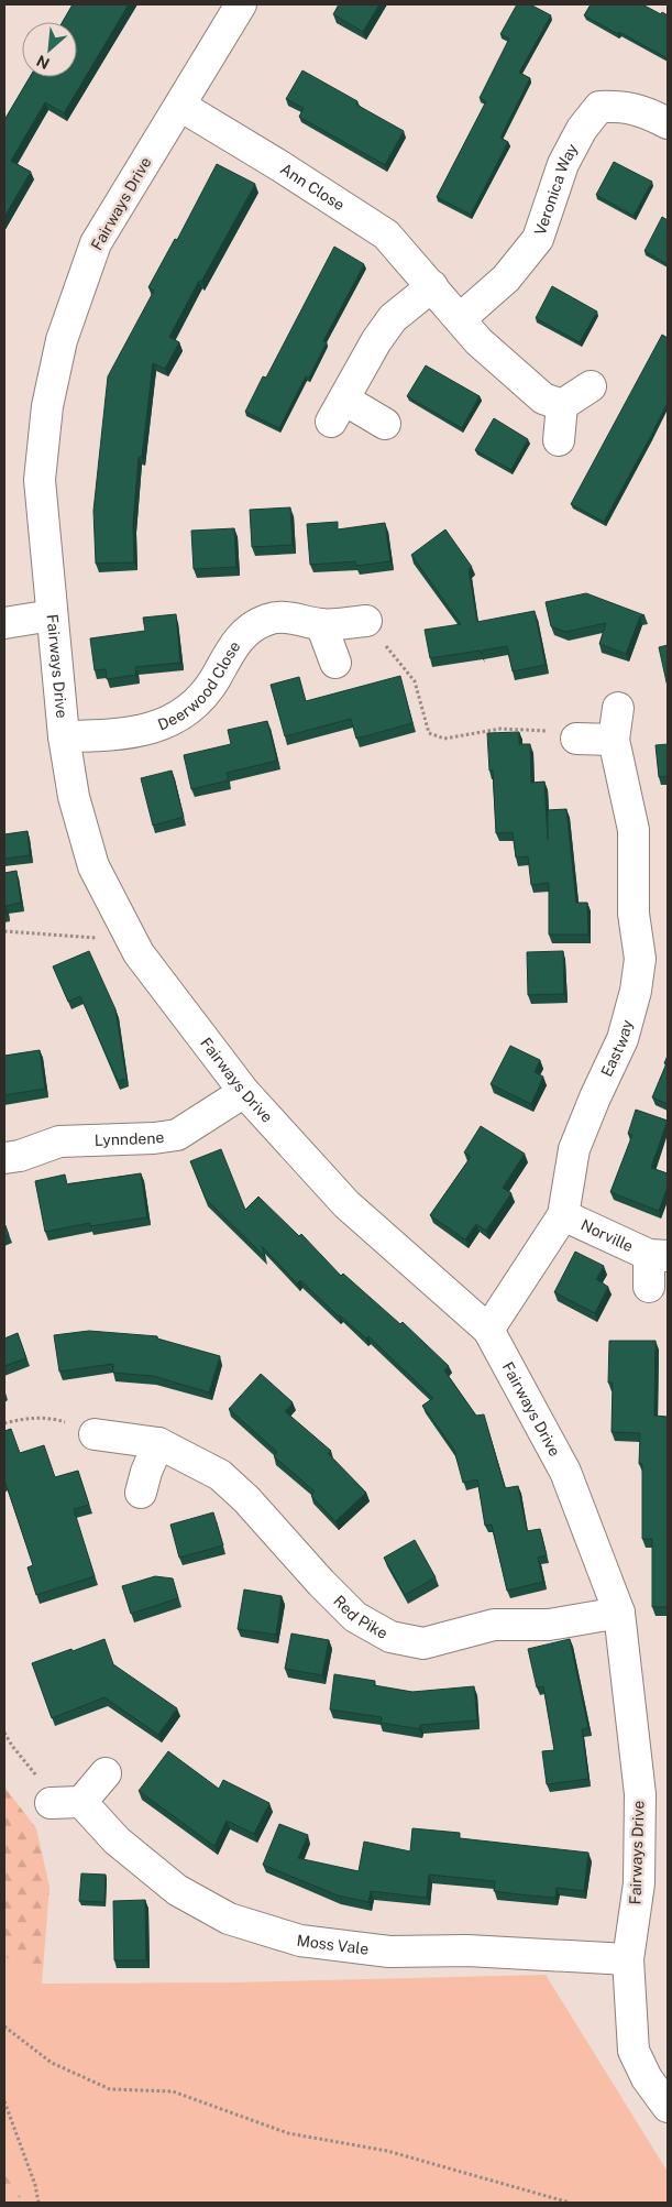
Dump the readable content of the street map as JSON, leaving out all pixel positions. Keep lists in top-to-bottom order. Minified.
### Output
{"streets":{"street":["Ann Close","Veronica Way","Fairways Drive","Deerwood Close","Eastway","Lynndene","Norville","Red Pike","Moss Vale"]},"crossings":[["Ann Close","Veronica Way"],["Ann Close","Fairways Drive"],["Fairways Drive","Deerwood Close"],["Fairways Drive","Eastway"],["Fairways Drive","Lynndene"],["Fairways Drive","Red Pike"],["Fairways Drive","Moss Vale"],["Eastway","Norville"]],"north":"bottom left"}
